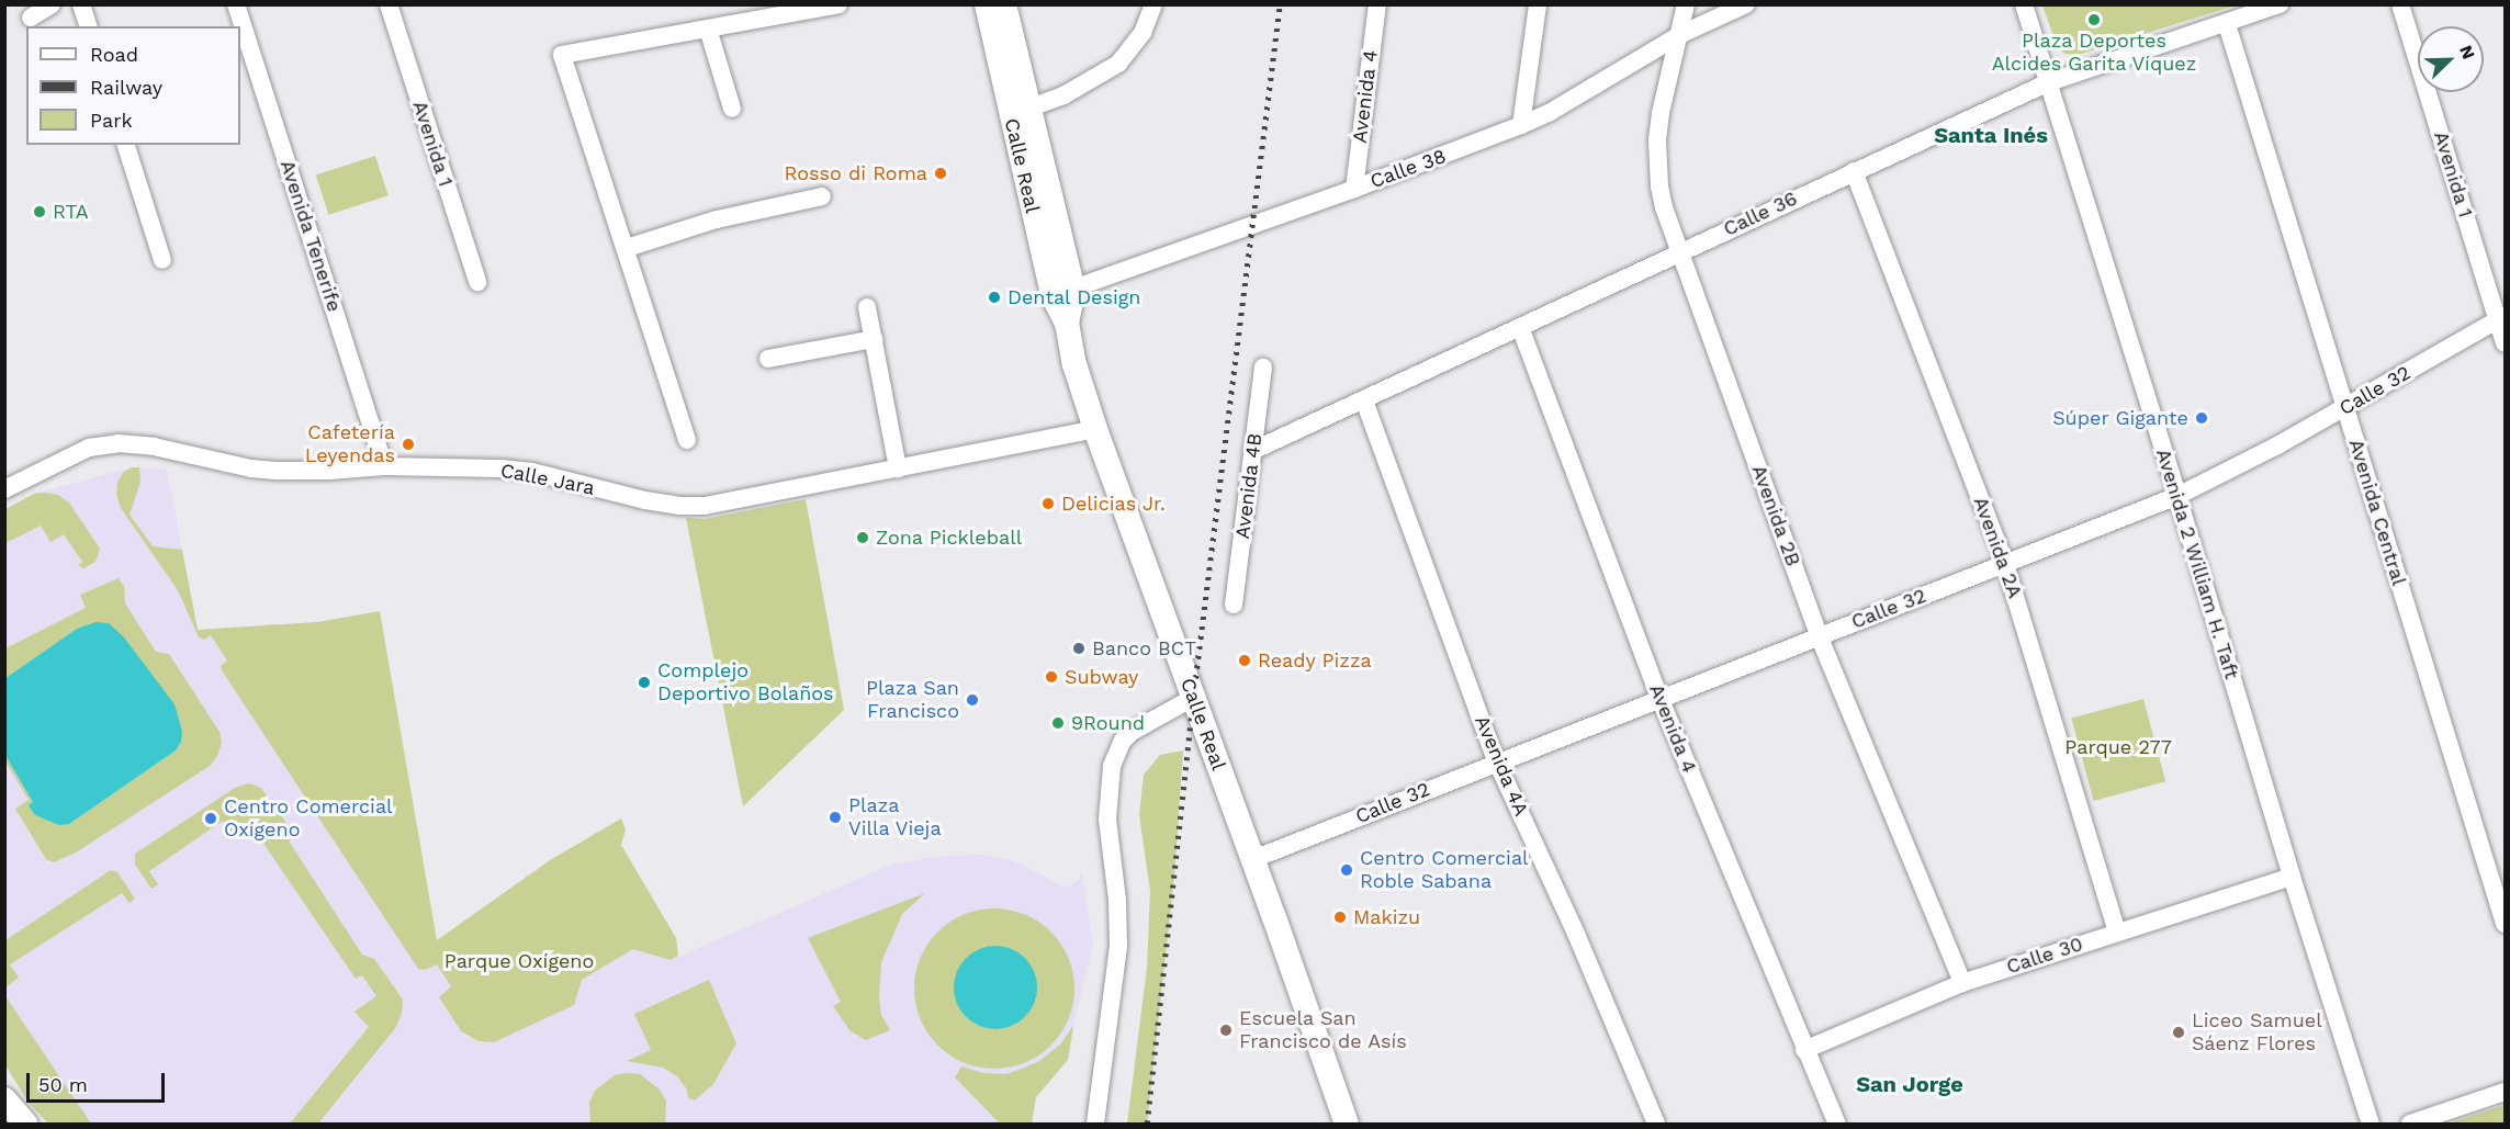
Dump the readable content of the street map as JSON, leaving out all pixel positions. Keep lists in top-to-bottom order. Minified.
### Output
{"streets":{"main road":["Calle Real"],"street":["Avenida 4","Avenida 1","Calle 38","Calle 36","Avenida Tenerife","Calle 32","Calle Jara","Avenida 4B","Avenida Central","Avenida 2B","Avenida 2A","Avenida 2 William H. Taft","Avenida 4A","Calle 30"]},"crossings":[["Avenida 4","Calle 38"],["Avenida 4","Calle 36"],["Avenida 4","Calle 32"],["Avenida 4","Calle 30"],["Avenida 1","Calle 32"],["Calle Real","Calle 38"],["Calle Real","Calle 32"],["Calle Real","Calle Jara"],["Calle 38","Avenida 2B"],["Calle 36","Avenida 4B"],["Calle 36","Avenida Central"],["Calle 36","Avenida 2B"],["Calle 36","Avenida 2A"],["Calle 36","Avenida 2 William H. Taft"],["Calle 36","Avenida 4A"],["Avenida Tenerife","Calle Jara"],["Calle 32","Avenida Central"],["Calle 32","Avenida 2B"],["Calle 32","Avenida 2A"],["Calle 32","Avenida 2 William H. Taft"],["Calle 32","Avenida 4A"],["Avenida 2B","Calle 30"],["Avenida 2A","Calle 30"],["Avenida 2 William H. Taft","Calle 30"]],"districts":["Santa Inés","San Jorge"],"parks":["Parque 277","Parque Oxígeno"],"places":["Plaza Deportes Alcides Garita Víquez","Rosso di Roma","RTA","Dental Design","Súper Gigante","Cafetería Leyendas","Delicias Jr.","Zona Pickleball","Banco BCT","Ready Pizza","Subway","Complejo Deportivo Bolaños","Plaza San Francisco","9Round","Plaza Villa Vieja","Centro Comercial Oxígeno","Centro Comercial Roble Sabana","Makizu","Escuela San Francisco de Asís","Liceo Samuel Sáenz Flores"],"legend":["Road","Railway","Park"],"scale_bar":"50 m","north":"top right"}
